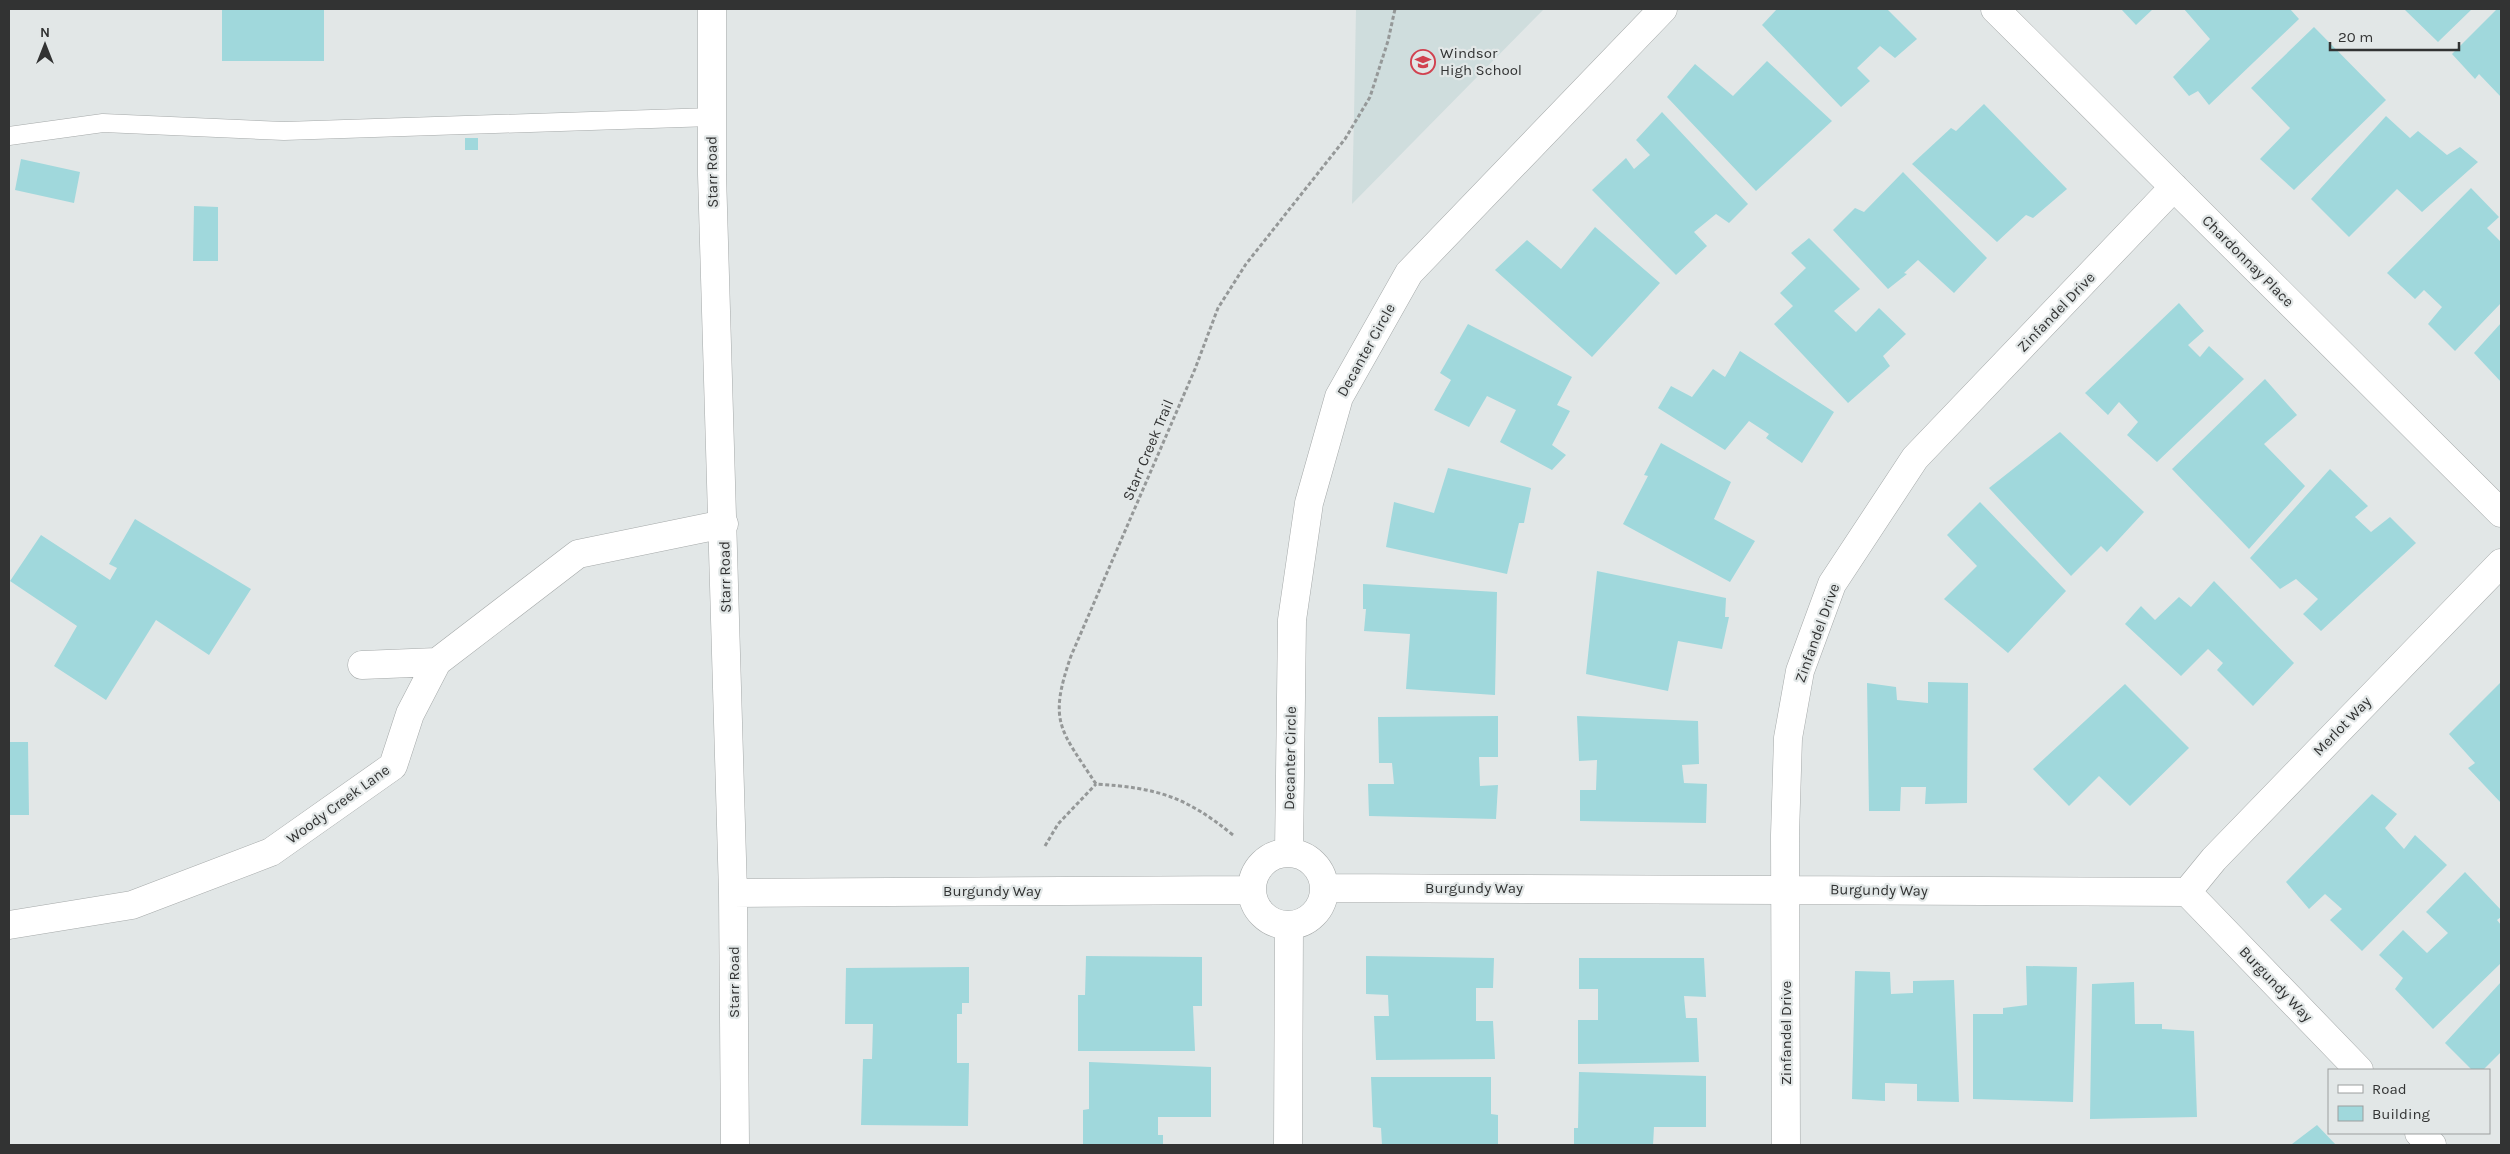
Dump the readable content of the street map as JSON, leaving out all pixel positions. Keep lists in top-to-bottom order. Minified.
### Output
{"streets":{"street":["Starr Road","Chardonnay Place","Zinfandel Drive","Decanter Circle","Merlot Way","Woody Creek Lane","Burgundy Way"],"path":["Starr Creek Trail"]},"crossings":[["Starr Road","Woody Creek Lane"],["Starr Road","Burgundy Way"],["Chardonnay Place","Zinfandel Drive"],["Zinfandel Drive","Burgundy Way"],["Decanter Circle","Burgundy Way"],["Merlot Way","Burgundy Way"]],"places":{"school or university":["Windsor High School"]},"legend":["Road","Building"],"scale_bar":"20 m","north":"top"}
